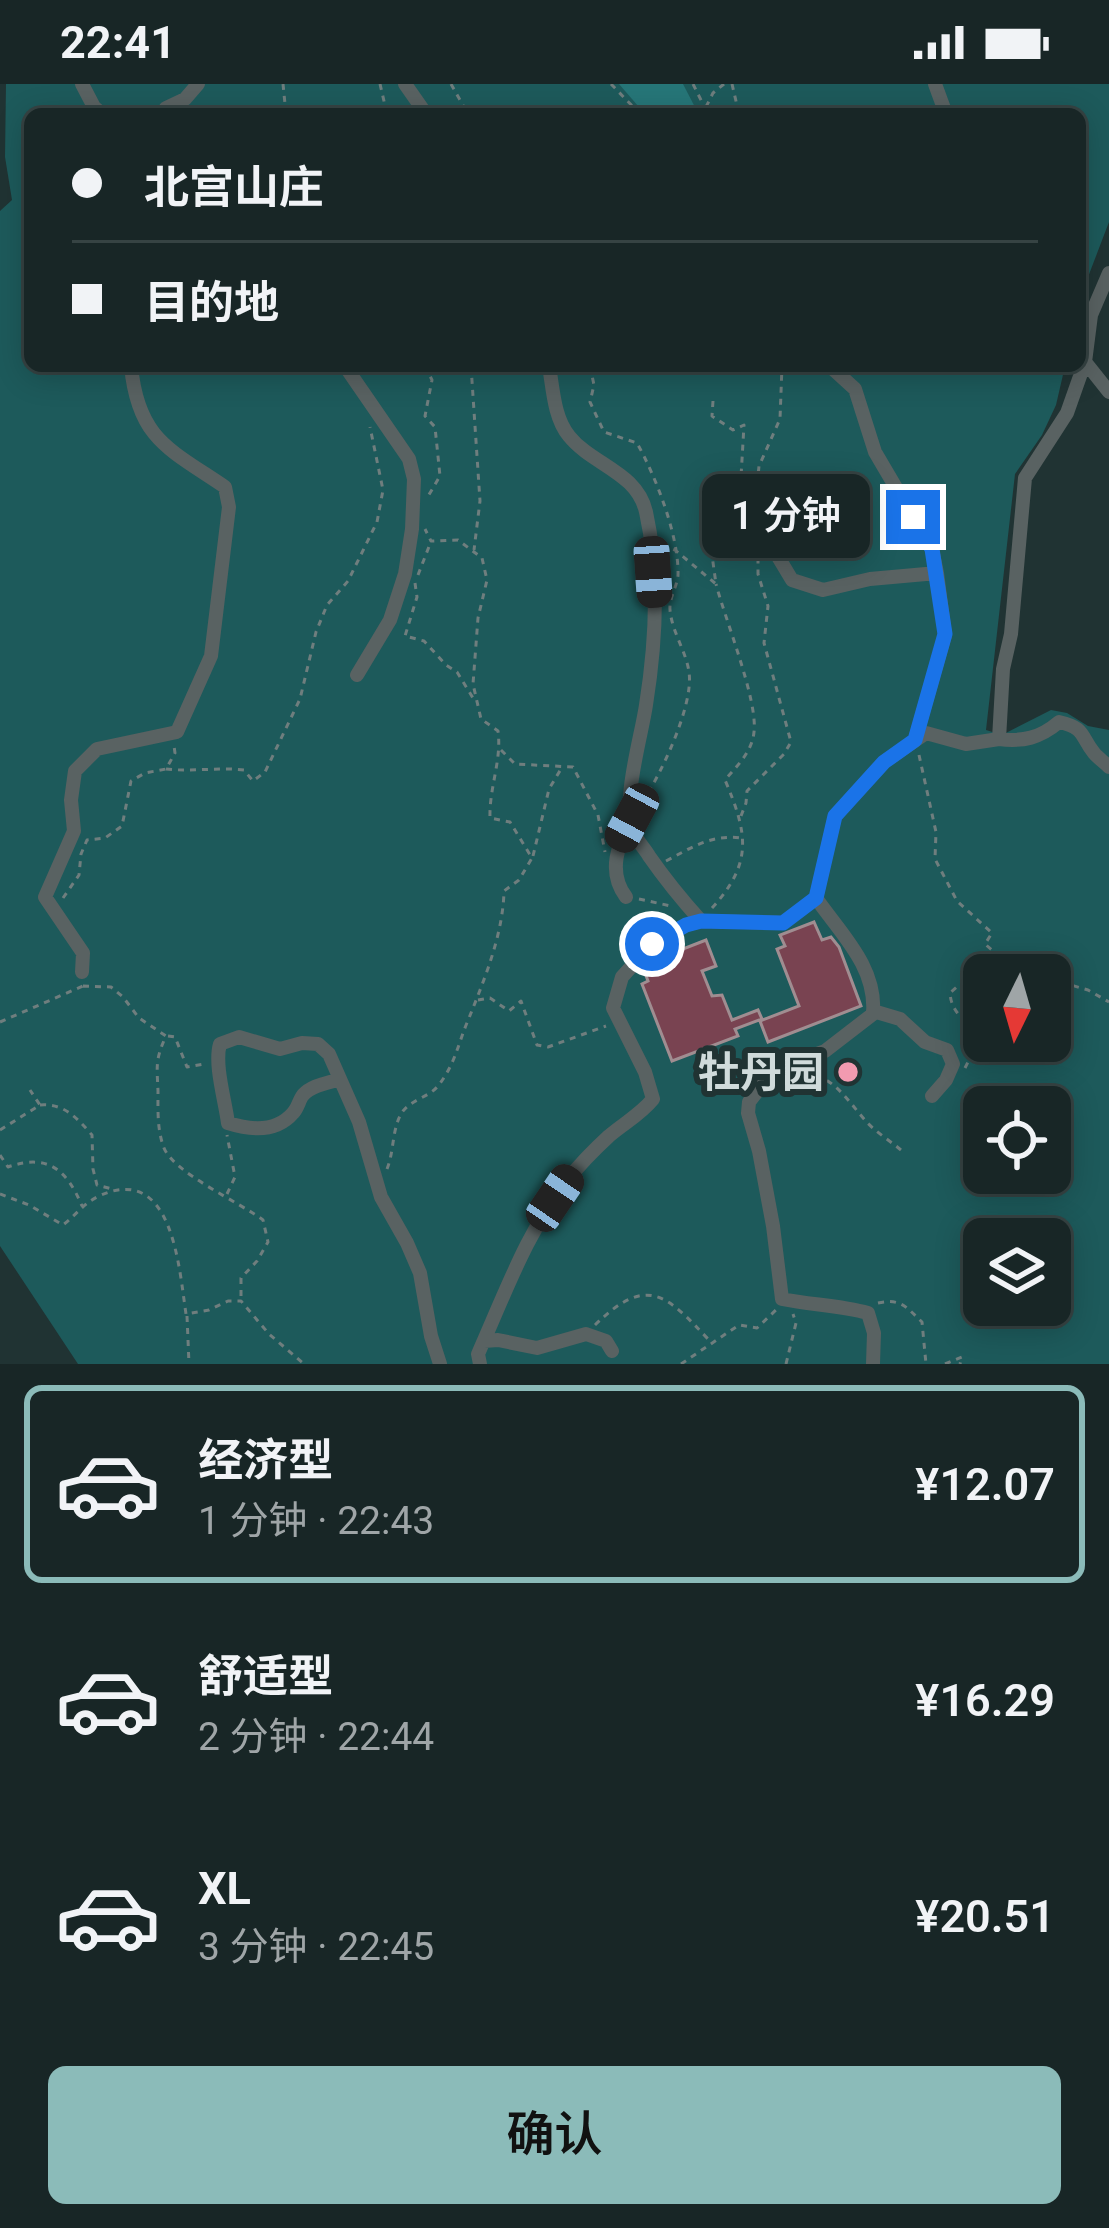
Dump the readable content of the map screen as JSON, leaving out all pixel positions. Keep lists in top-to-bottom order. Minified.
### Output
{"places":["牡丹园"],"north":"bottom","page":{"status":"22:41","banner":["北宫山庄","目的地"],"bubble":"1 分钟","list":[{"name":"经济型","note":"1 分钟 · 22:43","value":"¥12.07"},{"name":"舒适型","note":"2 分钟 · 22:44","value":"¥16.29"},{"name":"XL","note":"3 分钟 · 22:45","value":"¥20.51"}],"buttons":"确认"}}
